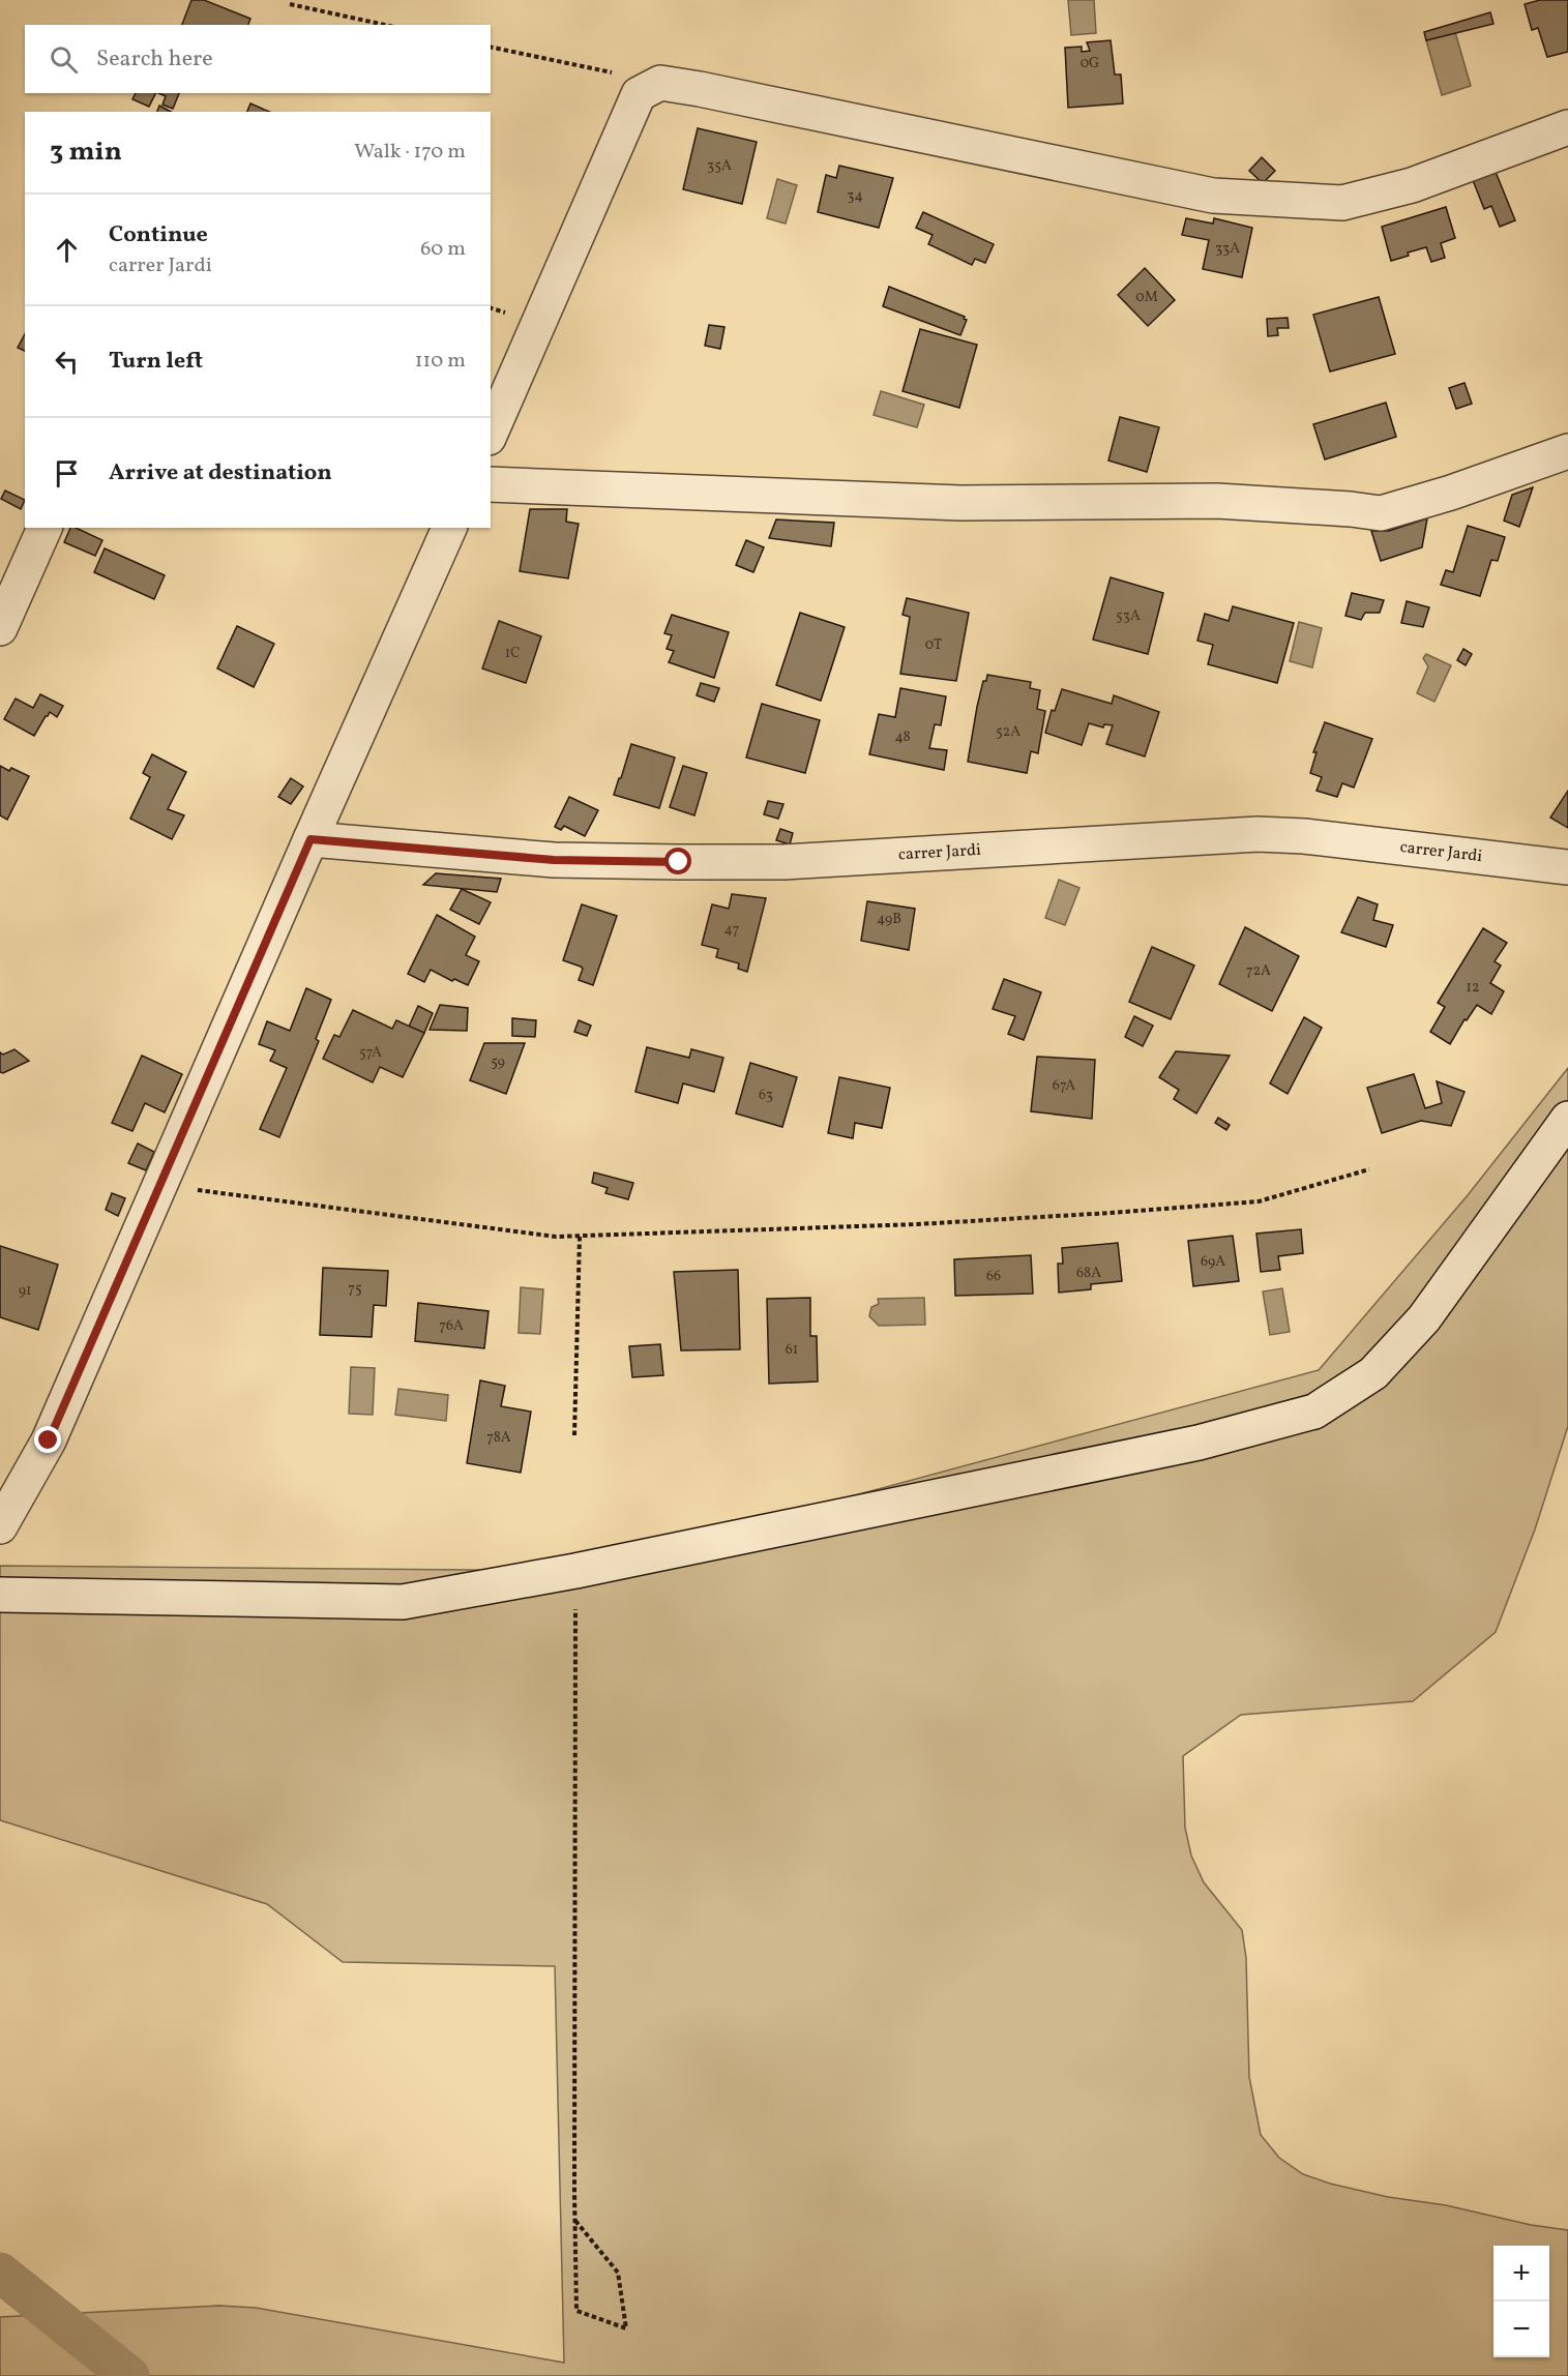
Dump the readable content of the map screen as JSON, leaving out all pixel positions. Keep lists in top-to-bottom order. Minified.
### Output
{"streets":{"street":["carrer Jardi"]},"house_numbers":["0G","35A","34","33A","0M","53A","0T","1C","52A","48","49B","47","72A","12","57A","59","67A","63","69A","68A","66","75","91","76A","61","78A"],"page":{"search":"Search here","heading":["3 min","Walk · 170 m"],"list":[["Continue","carrer Jardi","60 m"],["Turn left","110 m"],"Arrive at destination"],"map_buttons":["+","−"]}}
